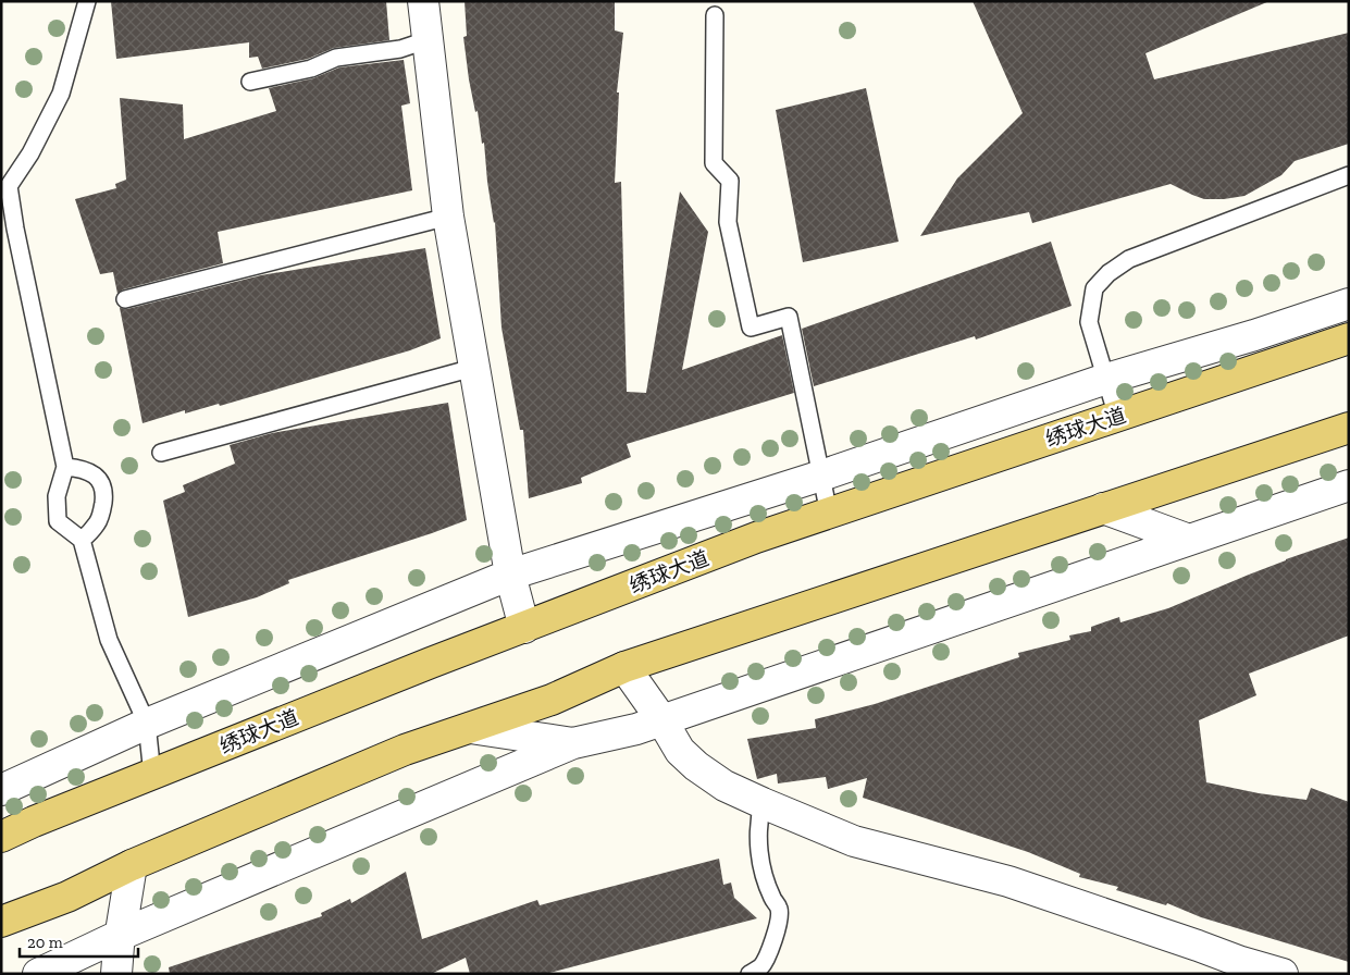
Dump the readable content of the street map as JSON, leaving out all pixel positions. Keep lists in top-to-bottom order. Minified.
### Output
{"streets":{"main road":["绣球大道"]},"scale_bar":"20 m"}
